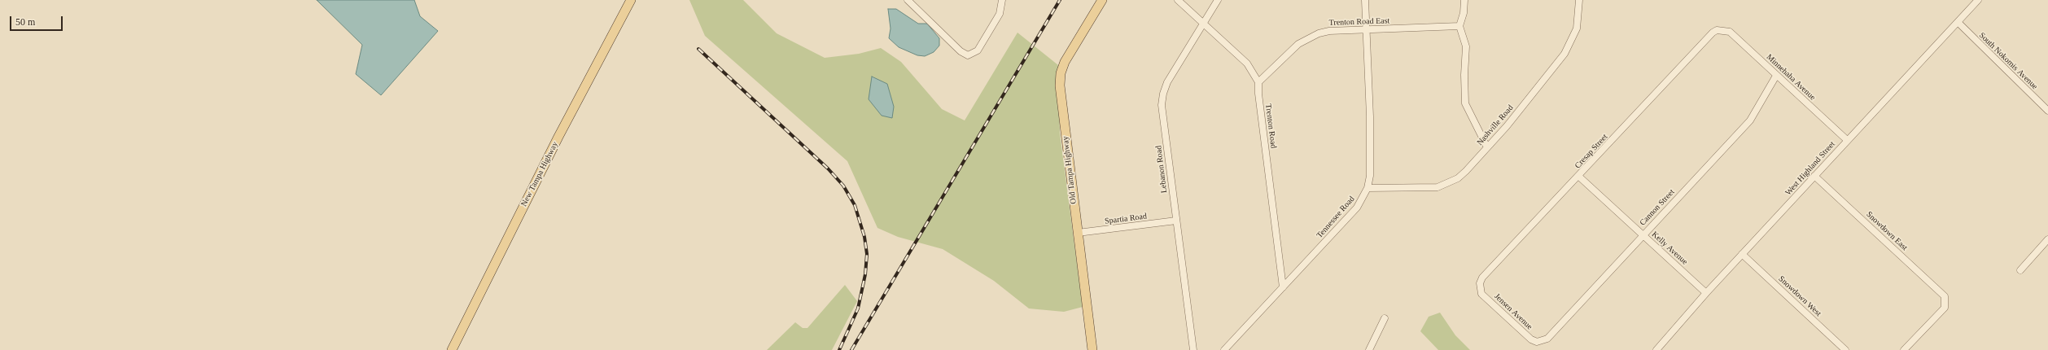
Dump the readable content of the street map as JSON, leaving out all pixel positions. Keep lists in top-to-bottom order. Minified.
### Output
{"streets":{"main road":["Old Tampa Highway","New Tampa Highway"],"street":["Trenton Road East","South Nokomis Avenue","Minnehaha Avenue","Nashville Road","Trenton Road","Cresap Street","West Highland Street","Lebanon Road","Cannon Street","Tennessee Road","Spartia Road","Snowdown East","Kelly Avenue","Snowdown West","Jensen Avenue"]},"crossings":[["Trenton Road East","Trenton Road"],["Trenton Road East","Tennessee Road"],["South Nokomis Avenue","West Highland Street"],["Minnehaha Avenue","Cresap Street"],["Minnehaha Avenue","West Highland Street"],["Minnehaha Avenue","Cannon Street"],["Nashville Road","Tennessee Road"],["Trenton Road","Lebanon Road"],["Trenton Road","Tennessee Road"],["Cresap Street","Kelly Avenue"],["Cresap Street","Jensen Avenue"],["West Highland Street","Snowdown East"],["West Highland Street","Kelly Avenue"],["West Highland Street","Snowdown West"],["Lebanon Road","Spartia Road"],["Old Tampa Highway","Spartia Road"],["Cannon Street","Kelly Avenue"],["Cannon Street","Jensen Avenue"]],"scale_bar":"50 m"}
